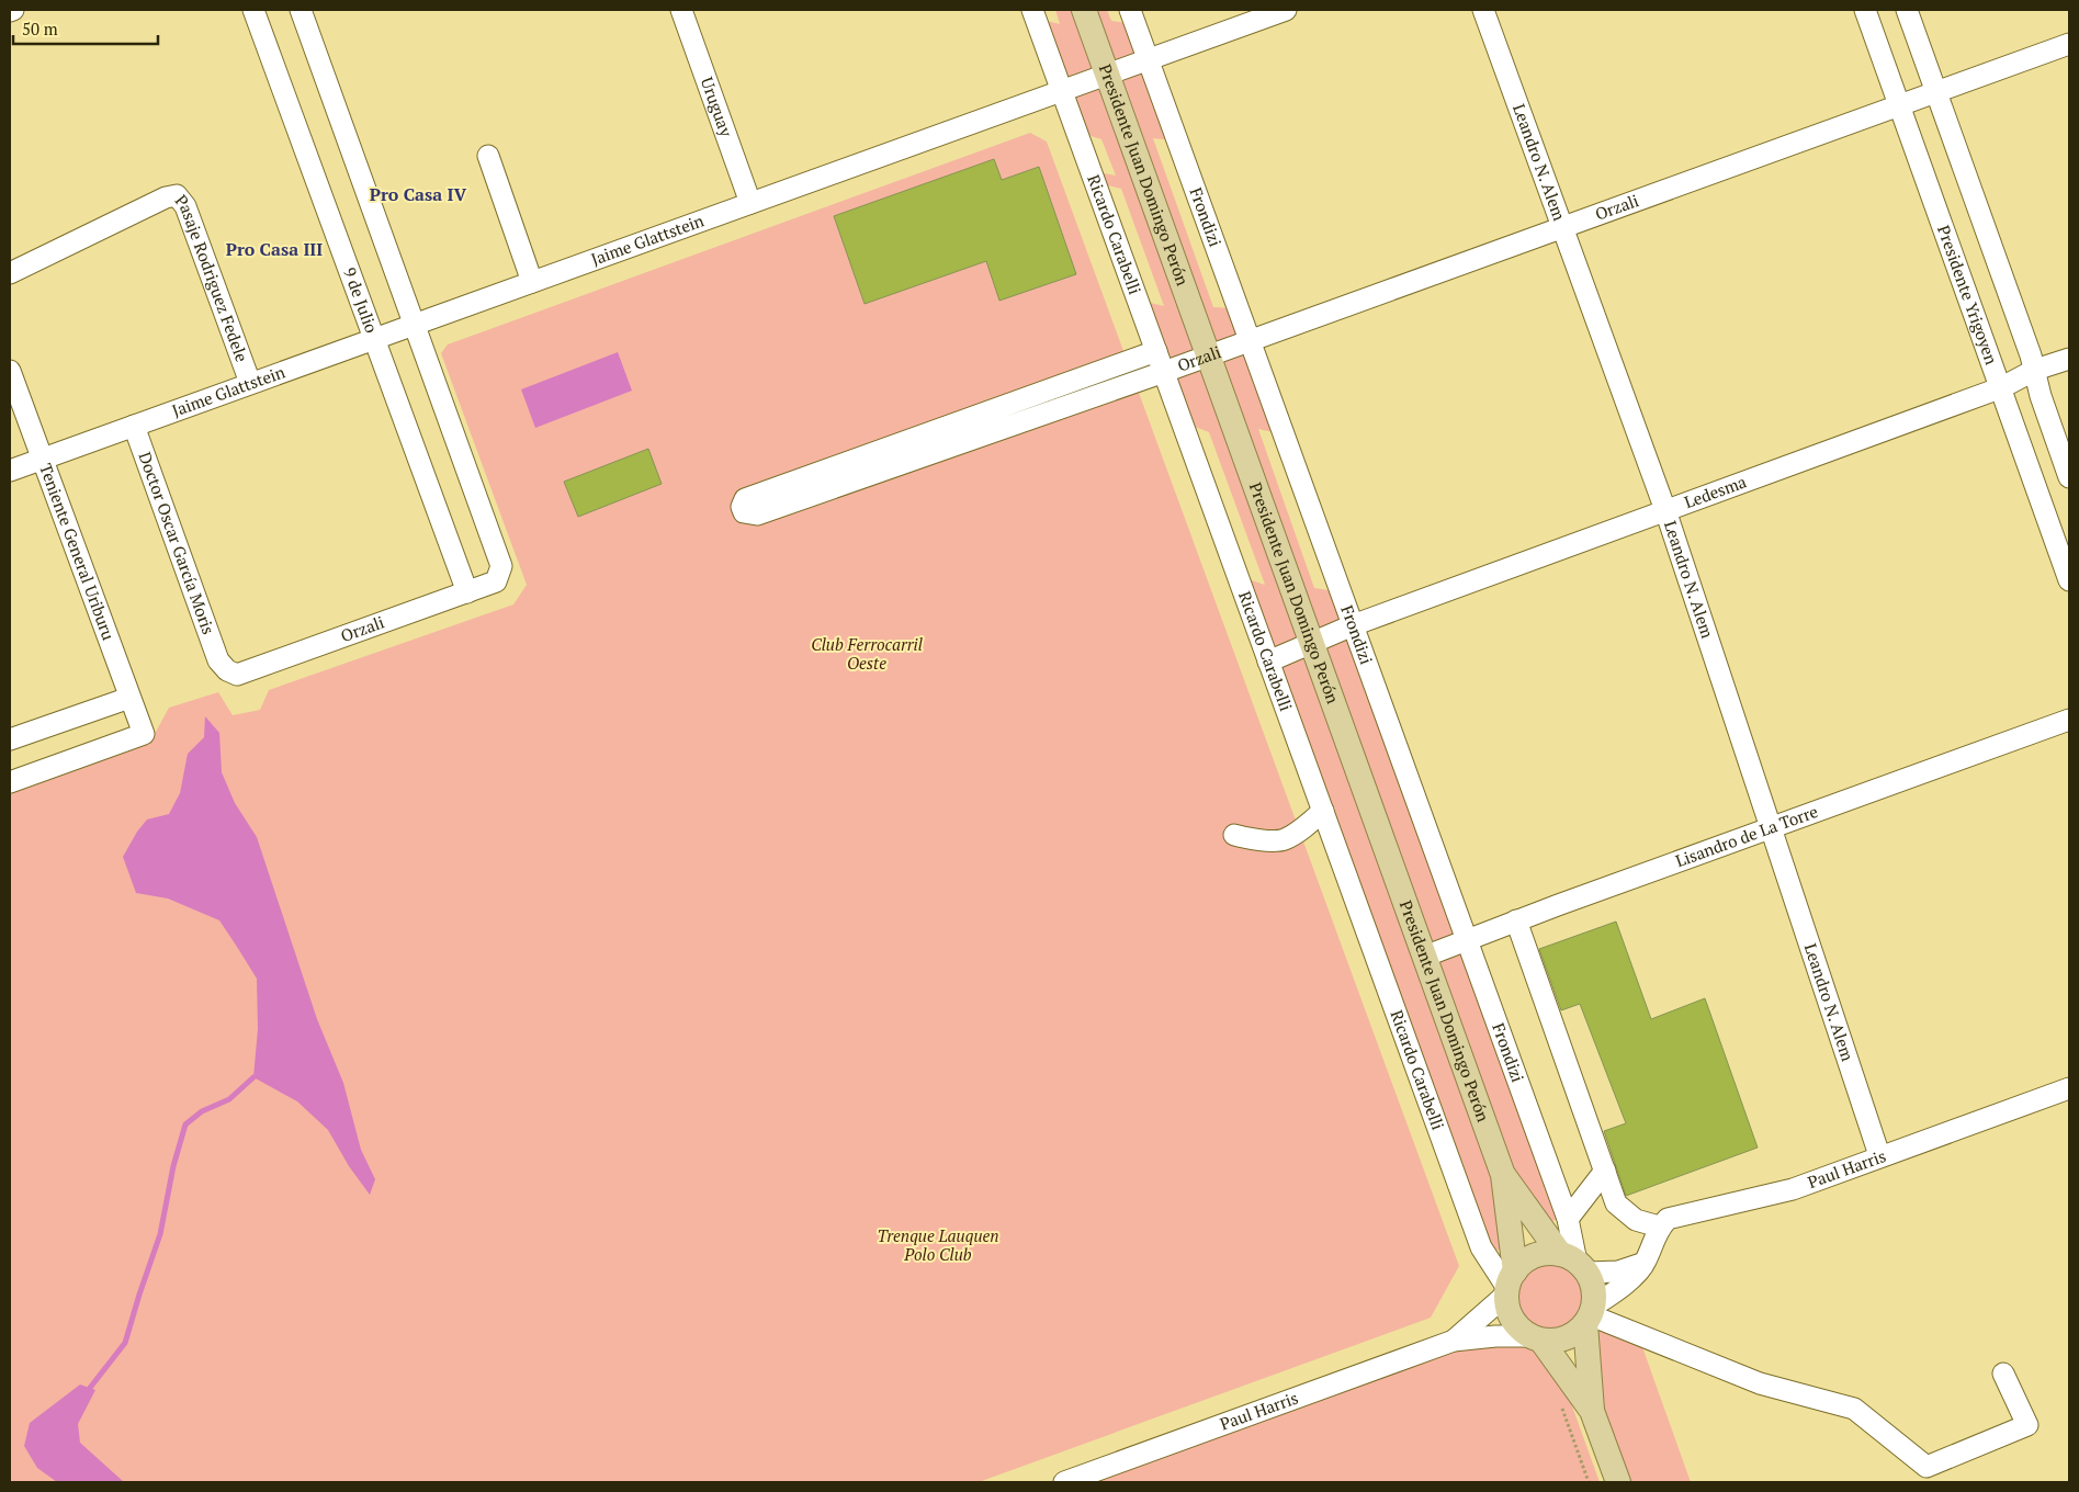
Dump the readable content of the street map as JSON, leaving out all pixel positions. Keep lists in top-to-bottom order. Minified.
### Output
{"streets":{"main road":["Presidente Juan Domingo Perón"],"street":["Uruguay","Leandro N. Alem","Orzali","Frondizi","Ricardo Carabelli","Jaime Glattstein","Pasaje Rodriguez Fedele","Presidente Yrigoyen","9 de Julio","Ledesma","Doctor Oscar García Moris","Teniente General Uriburu","Lisandro de La Torre","Paul Harris"]},"crossings":[["Uruguay","Jaime Glattstein"],["Leandro N. Alem","Orzali"],["Leandro N. Alem","Ledesma"],["Leandro N. Alem","Lisandro de La Torre"],["Leandro N. Alem","Paul Harris"],["Presidente Juan Domingo Perón","Orzali"],["Presidente Juan Domingo Perón","Frondizi"],["Presidente Juan Domingo Perón","Ricardo Carabelli"],["Presidente Juan Domingo Perón","Jaime Glattstein"],["Presidente Juan Domingo Perón","Ledesma"],["Presidente Juan Domingo Perón","Lisandro de La Torre"],["Presidente Juan Domingo Perón","Paul Harris"],["Orzali","Frondizi"],["Orzali","Ricardo Carabelli"],["Orzali","Jaime Glattstein"],["Orzali","Presidente Yrigoyen"],["Orzali","9 de Julio"],["Orzali","Doctor Oscar García Moris"],["Frondizi","Ricardo Carabelli"],["Frondizi","Jaime Glattstein"],["Frondizi","Ledesma"],["Frondizi","Lisandro de La Torre"],["Frondizi","Paul Harris"],["Ricardo Carabelli","Jaime Glattstein"],["Ricardo Carabelli","Ledesma"],["Ricardo Carabelli","Paul Harris"],["Jaime Glattstein","Pasaje Rodriguez Fedele"],["Jaime Glattstein","9 de Julio"],["Jaime Glattstein","Doctor Oscar García Moris"],["Jaime Glattstein","Teniente General Uriburu"],["Presidente Yrigoyen","Ledesma"]],"districts":["Pro Casa IV","Pro Casa III"],"parks":["Club Ferrocarril Oeste","Trenque Lauquen Polo Club"],"scale_bar":"50 m"}
